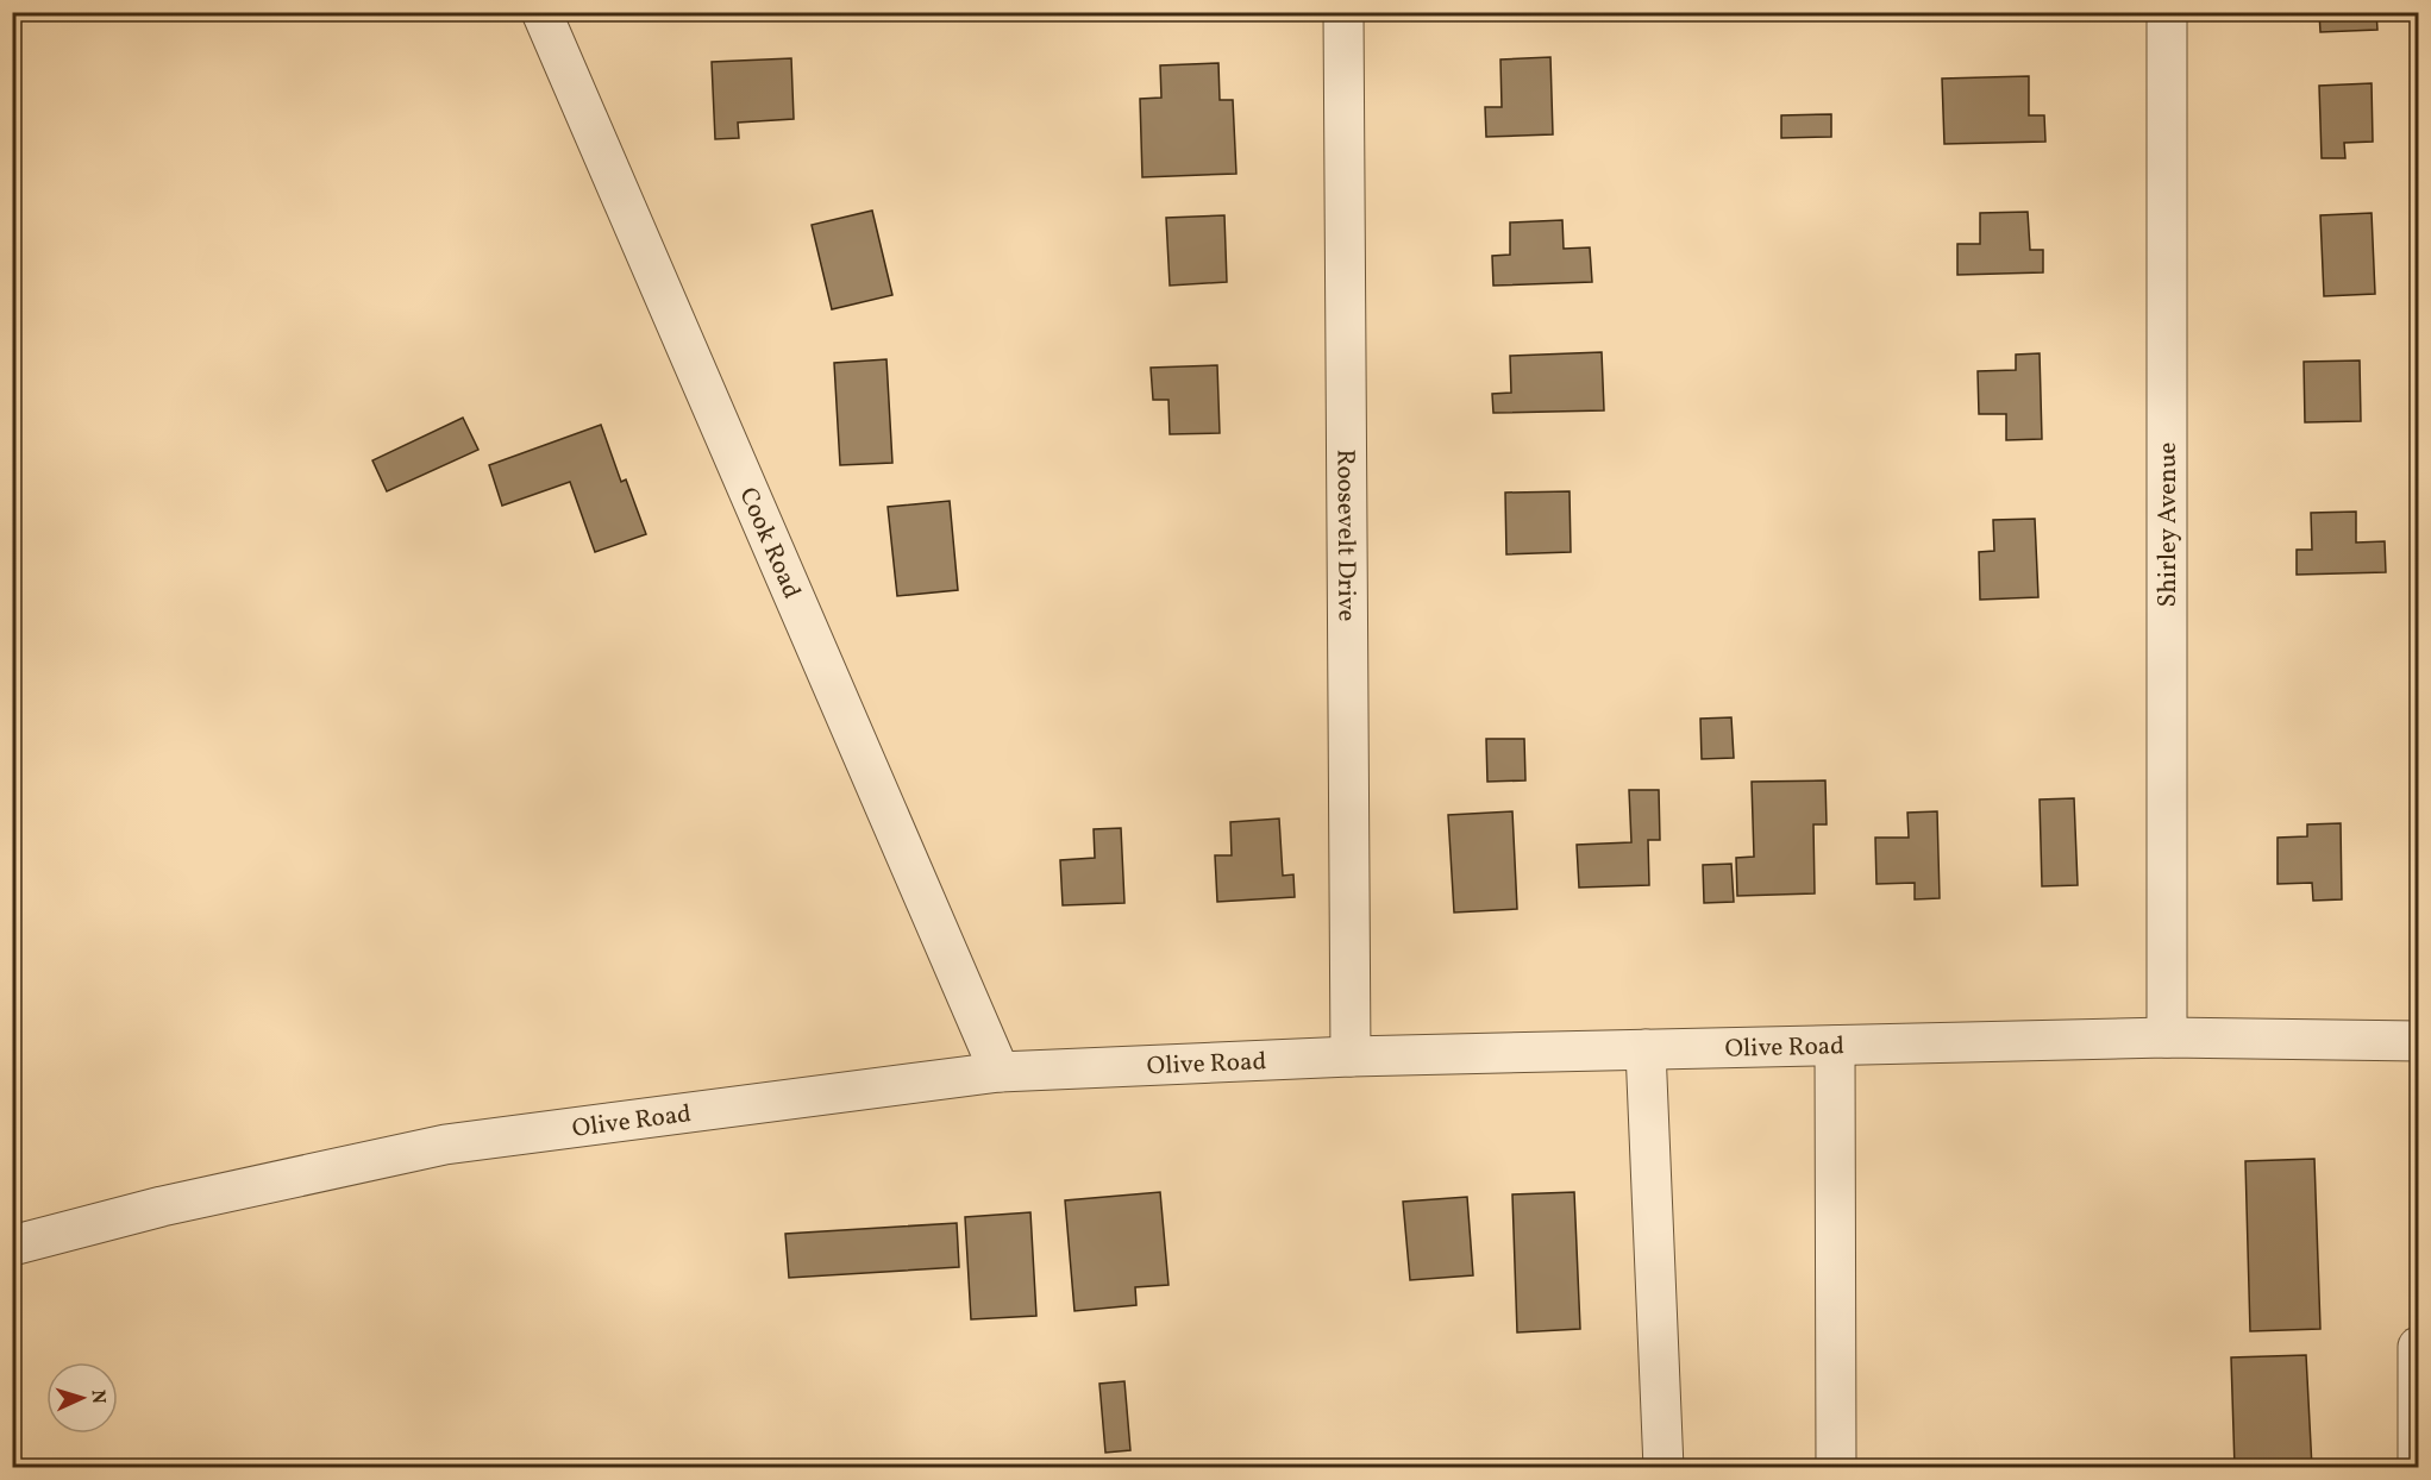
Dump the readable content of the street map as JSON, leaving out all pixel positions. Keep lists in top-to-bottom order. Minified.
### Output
{"streets":{"street":["Shirley Avenue","Roosevelt Drive","Cook Road","Olive Road"]},"crossings":[["Shirley Avenue","Olive Road"],["Roosevelt Drive","Olive Road"],["Cook Road","Olive Road"]],"north":"right"}
